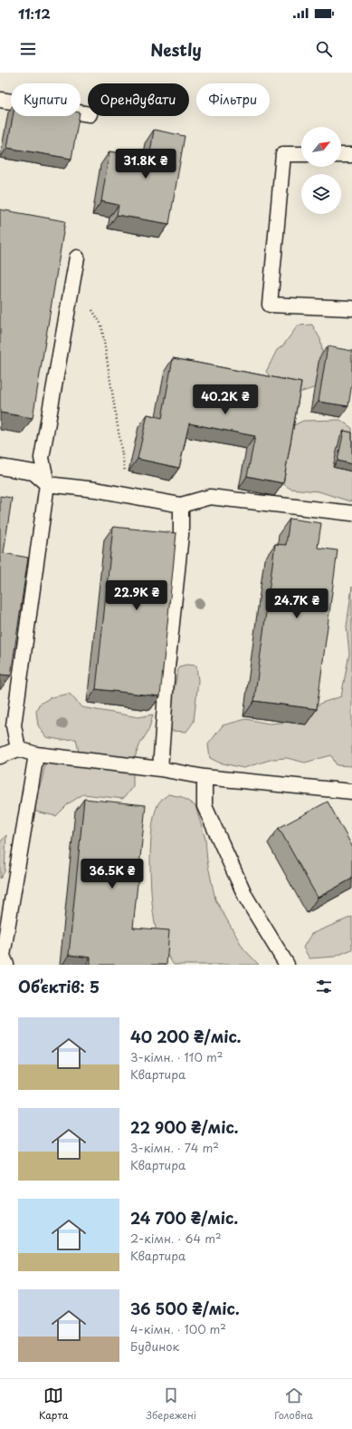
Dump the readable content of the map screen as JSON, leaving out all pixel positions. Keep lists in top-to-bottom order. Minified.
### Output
{"north":"top right","page":{"status":"11:12","header":"Nestly","chip":["Купити","Орендувати","Фільтри"],"price":["31.8K ₴","40.2K ₴","22.9K ₴","24.7K ₴","36.5K ₴"],"heading":"Об’єктів: 5","list":[{"name":"40 200 ₴/міс.","note":"3-кімн. · 110 m² · Квартира"},{"name":"22 900 ₴/міс.","note":"3-кімн. · 74 m² · Квартира"},{"name":"24 700 ₴/міс.","note":"2-кімн. · 64 m² · Квартира"},{"name":"36 500 ₴/міс.","note":"4-кімн. · 100 m² · Будинок"}],"tabs":["Карта","Збережені","Головна"]}}
